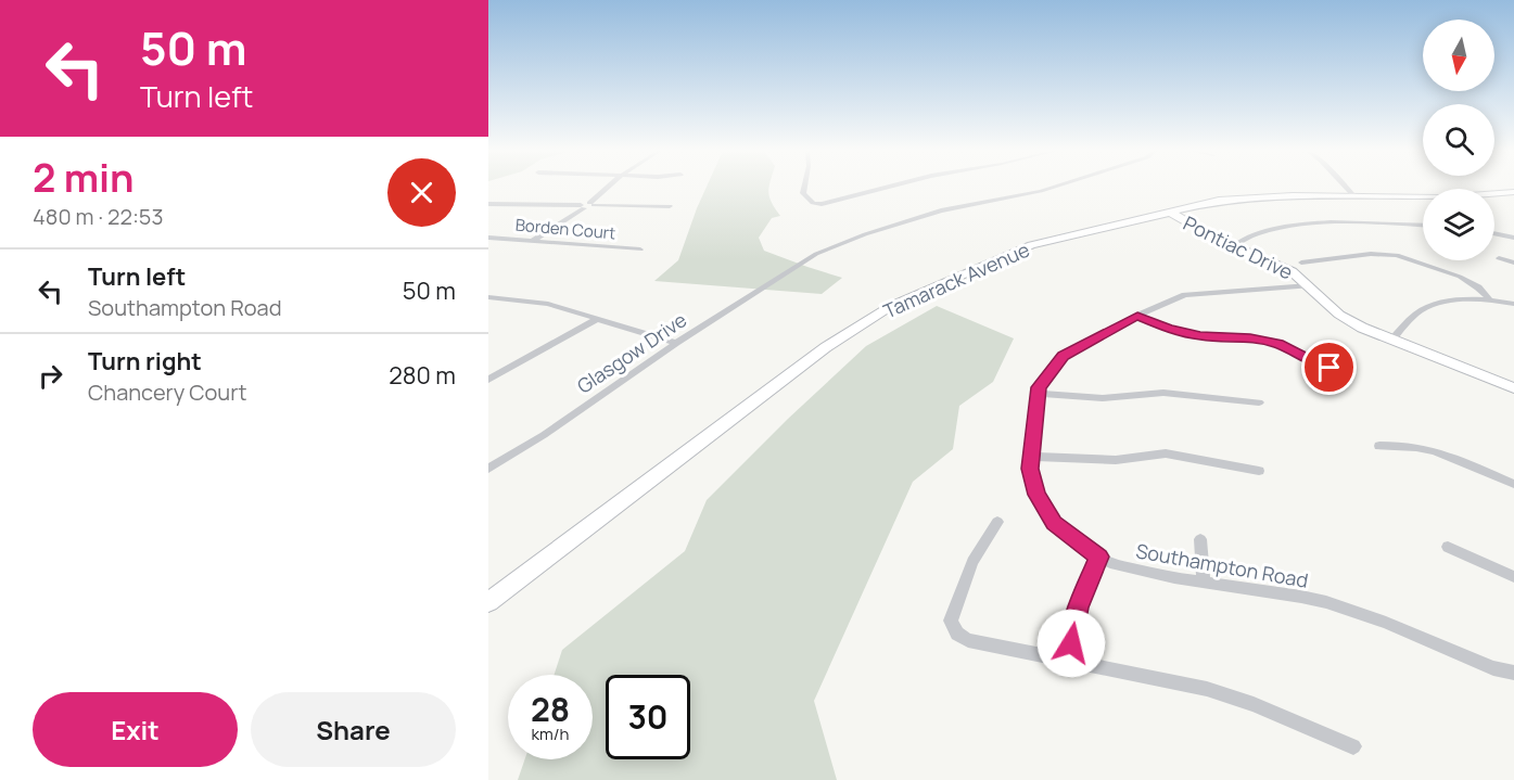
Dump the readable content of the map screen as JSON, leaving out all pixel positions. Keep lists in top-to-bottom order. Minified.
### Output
{"streets":{"main road":["Pontiac Drive","Tamarack Avenue"],"street":["Borden Court","Glasgow Drive","Southampton Road"]},"crossings":[["Pontiac Drive","Tamarack Avenue"],["Pontiac Drive","Southampton Road"]],"north":"bottom","page":{"turn":["50 m","Turn left"],"heading":["2 min","480 m · 22:53"],"list":[{"name":"Turn left","note":"Southampton Road","value":"50 m"},{"name":"Turn right","note":"Chancery Court","value":"280 m"}],"speed":"28 km/h","limit":"30","buttons":["Exit","Share"]}}
